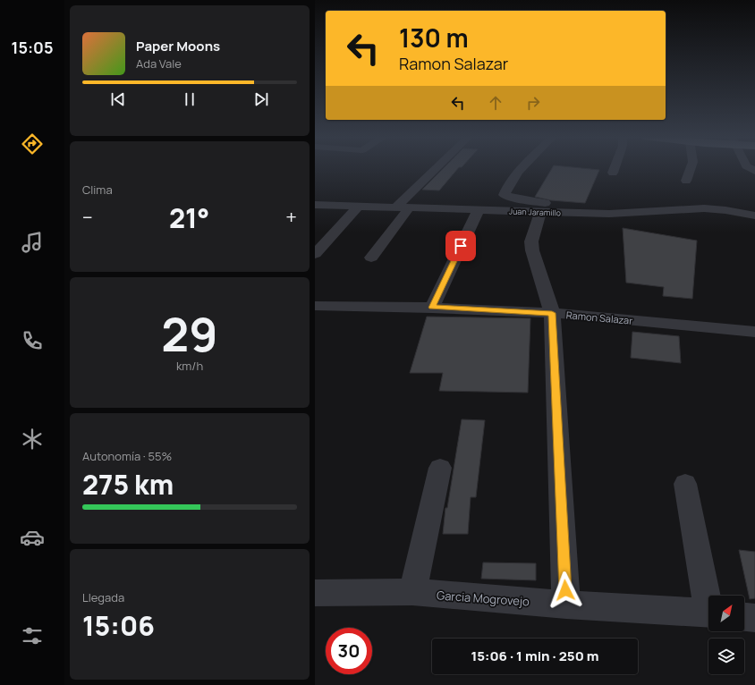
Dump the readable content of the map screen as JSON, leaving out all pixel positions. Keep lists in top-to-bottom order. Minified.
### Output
{"streets":{"street":["Juan Jaramillo","Ramon Salazar","Garcia Mogrovejo"]},"north":"top right","page":{"tabs":"15:05","turn":["130 m","Ramon Salazar"],"song":["Paper Moons","Ada Vale"],"tile":["Clima",["29","km/h"],["Autonomía · 55%","275 km"],["Llegada","15:06"]],"heat":["−","21°","+"],"limit":"30","trip":"15:06 · 1 min · 250 m"}}
